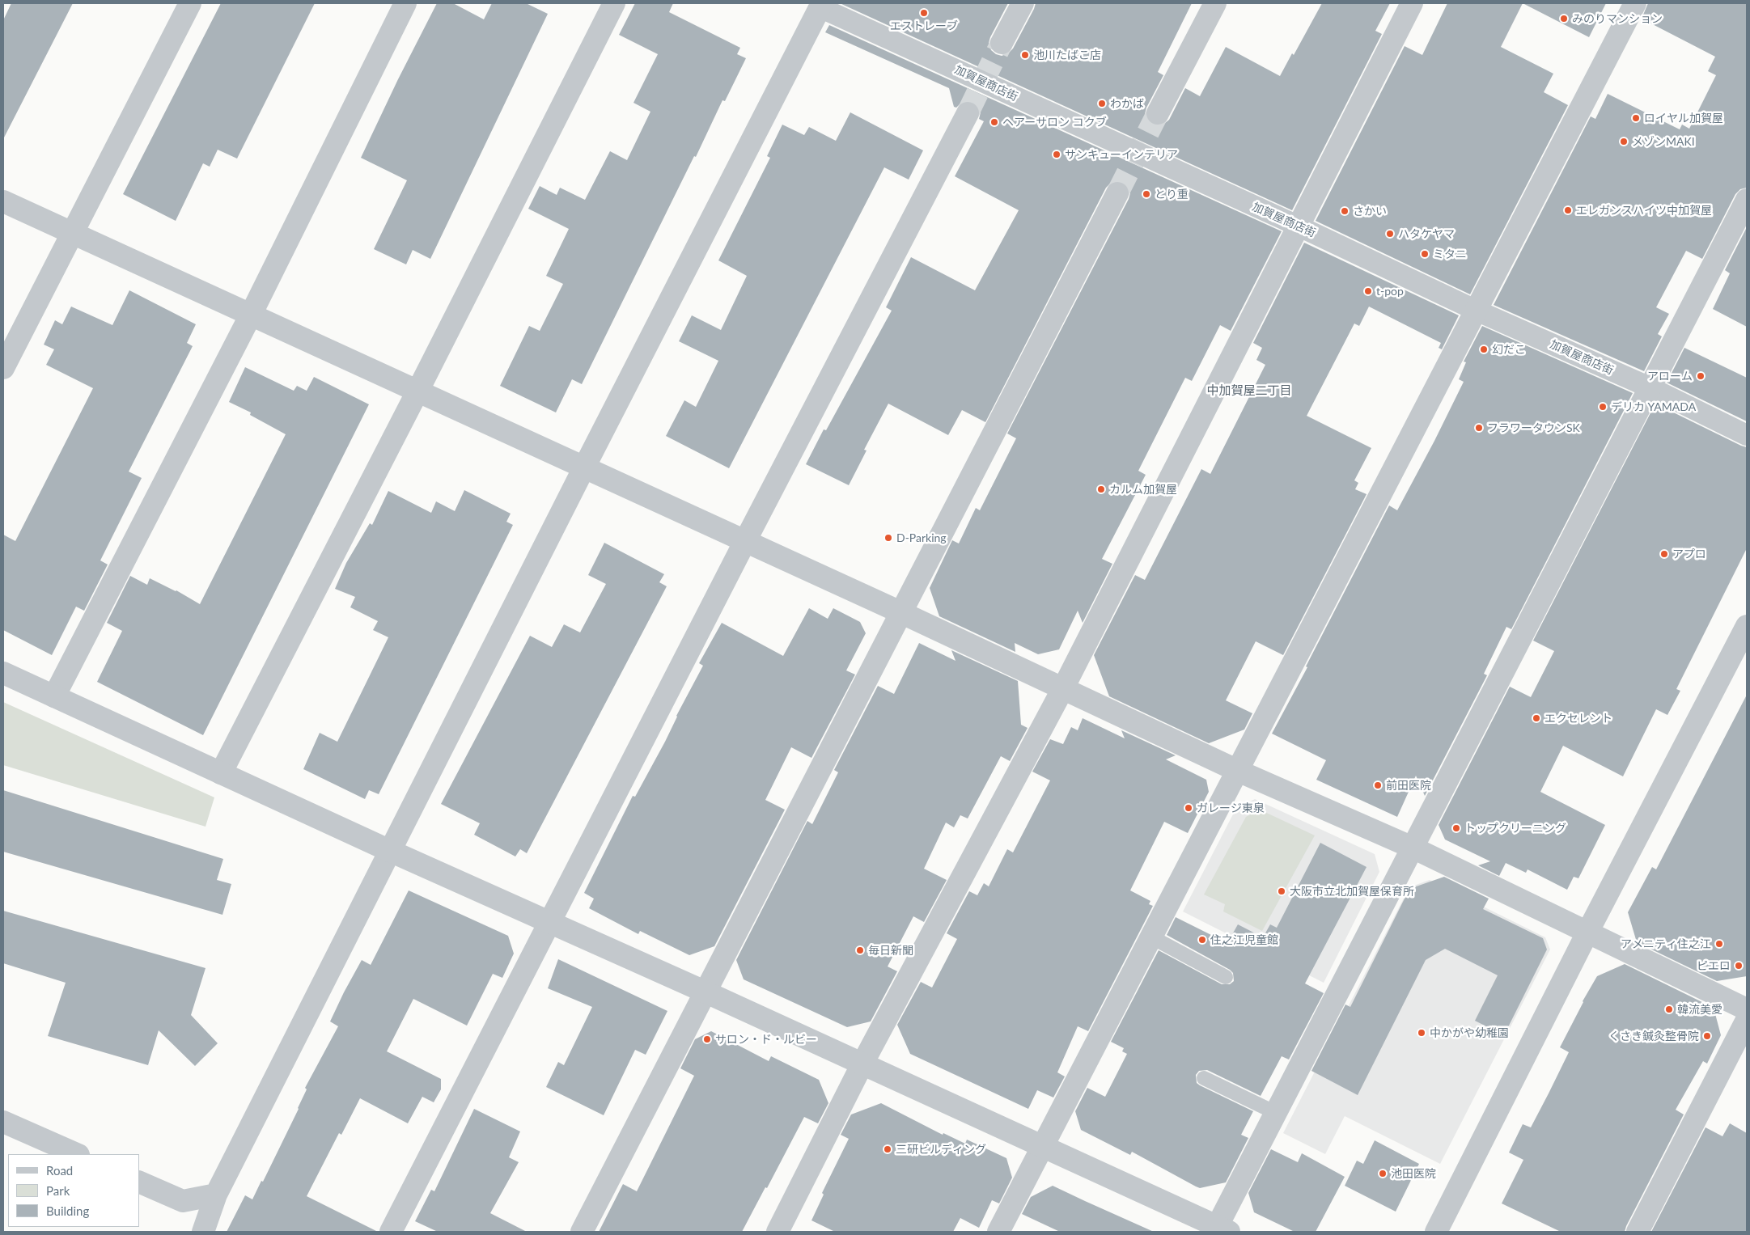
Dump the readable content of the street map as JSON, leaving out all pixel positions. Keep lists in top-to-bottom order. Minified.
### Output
{"streets":{"street":["加賀屋商店街"]},"districts":["中加賀屋二丁目"],"places":["エストレーブ","みのりマンション","池川たばこ店","わかば","ロイヤル加賀屋","ヘアーサロン コクブ","メゾンMAKI","サンキューインテリア","とり重","エレガンスハイツ中加賀屋","さかい","ハタケヤマ","ミタニ","t-pop","幻だこ","アローム","デリカ YAMADA","フラワータウンSK","カルム加賀屋","D-Parking","アプロ","エクセレント","前田医院","ガレージ東泉","トップクリーニング","大阪市立北加賀屋保育所","住之江児童館","アメニティ住之江","毎日新聞","ピエロ","韓流美愛","中かがや幼稚園","くさき鍼灸整骨院","サロン・ド・ルビー","三研ビルディング","池田医院"],"legend":["Road","Park","Building"]}
